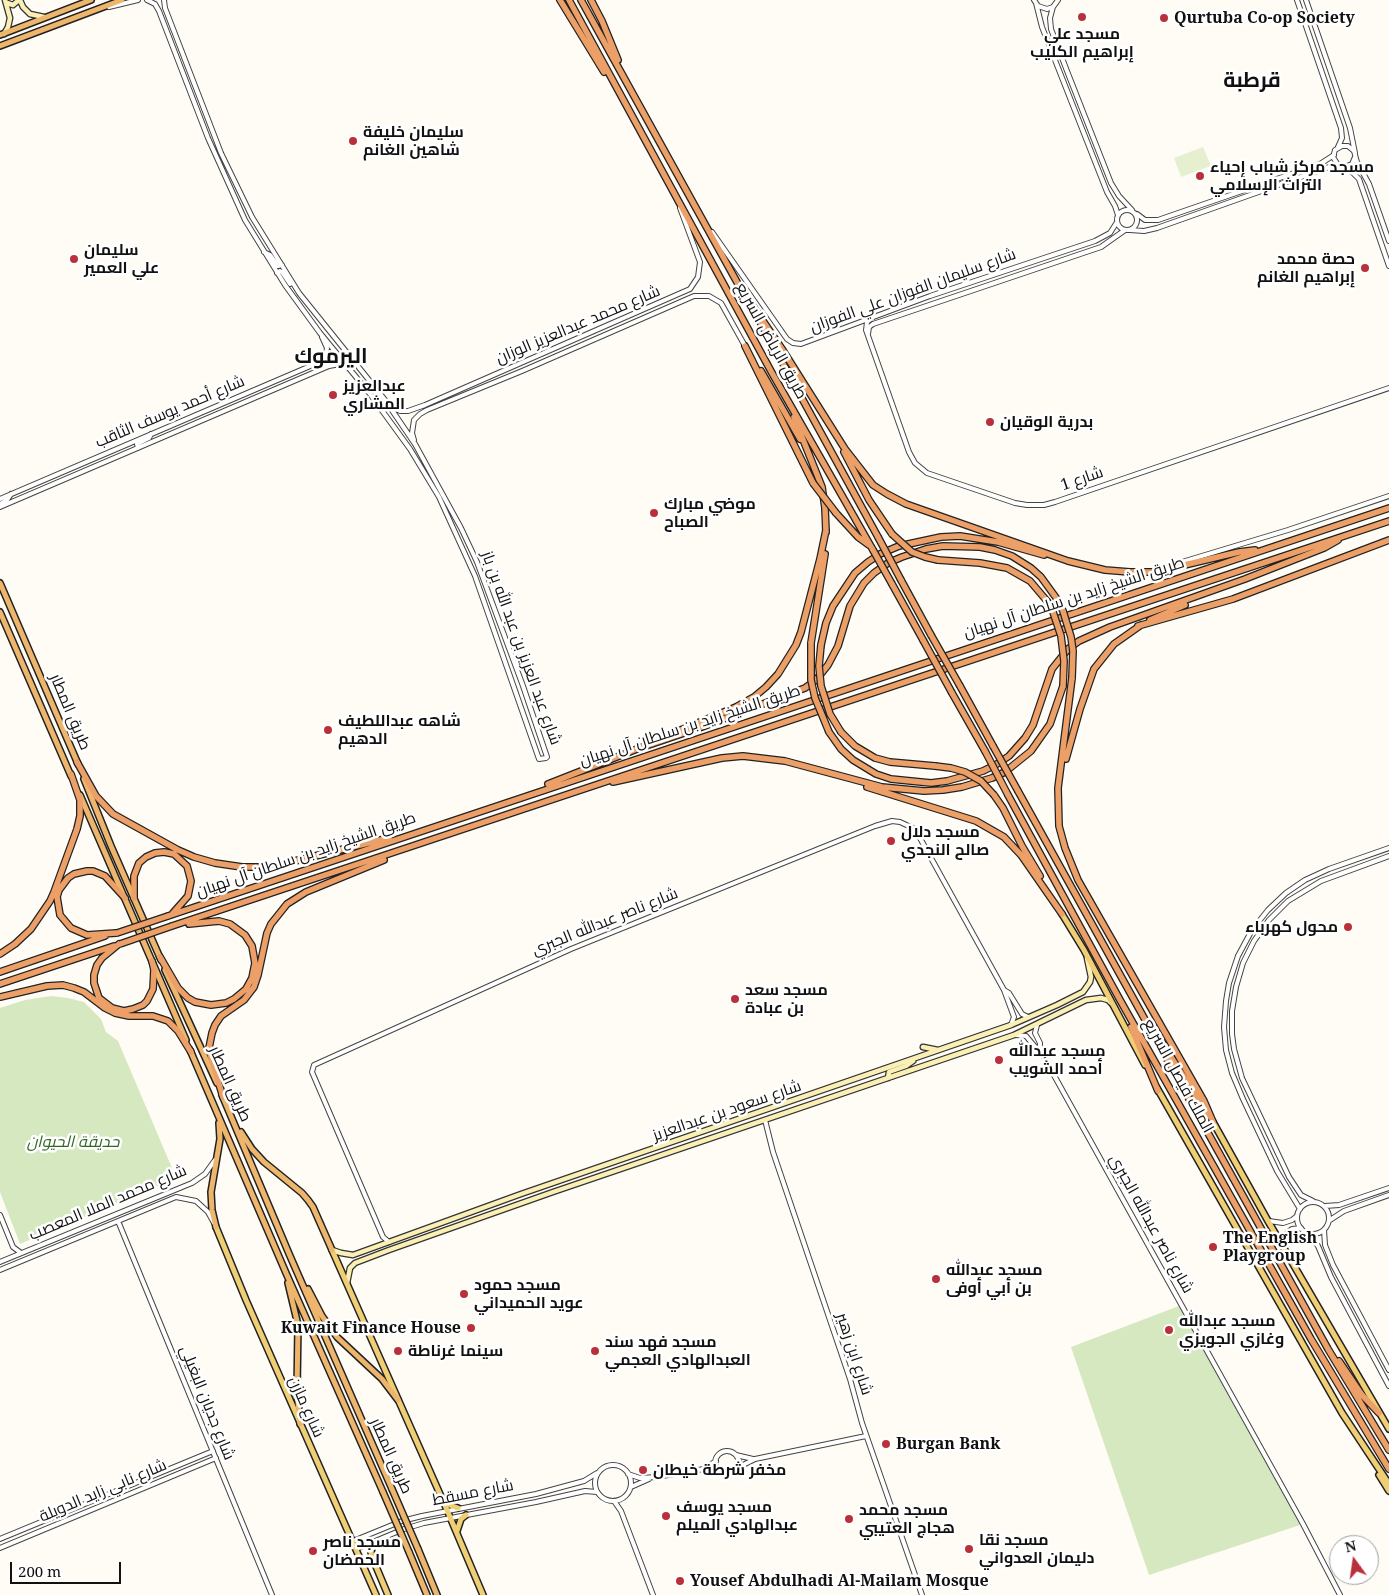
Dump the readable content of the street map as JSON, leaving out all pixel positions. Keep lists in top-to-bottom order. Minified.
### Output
{"streets":{"highway":["طريق الرياض السريع","طريق الشيخ زايد بن سلطان آل نهيان","طريق المطار","الملك فيصل السريع"],"main road":["شارع سعود بن عبدالعزيز","شارع مازن"],"street":["شارع سليمان الفوزان علي الفوزان","شارع محمد عبدالعزيز الوزان","شارع أحمد يوسف الثاقب","شارع 1","شارع عبد العزيز بن عبد الله بن باز","شارع ناصر عبدالله الجبري","شارع محمد الملا المعصب","شارع ابن زهير","شارع جديان البغيلي","شارع نابي زايد الدويلة","شارع مسقط"]},"crossings":[["شارع سليمان الفوزان علي الفوزان","طريق الرياض السريع"],["شارع محمد عبدالعزيز الوزان","طريق الرياض السريع"],["شارع محمد عبدالعزيز الوزان","شارع عبد العزيز بن عبد الله بن باز"],["طريق الرياض السريع","الملك فيصل السريع"],["شارع أحمد يوسف الثاقب","شارع عبد العزيز بن عبد الله بن باز"],["شارع ناصر عبدالله الجبري","شارع سعود بن عبدالعزيز"],["الملك فيصل السريع","شارع سعود بن عبدالعزيز"],["شارع سعود بن عبدالعزيز","شارع ابن زهير"],["شارع محمد الملا المعصب","شارع جديان البغيلي"],["شارع محمد الملا المعصب","شارع مازن"],["شارع جديان البغيلي","شارع نابي زايد الدويلة"],["شارع مازن","شارع مسقط"]],"districts":["قرطبة","اليرموك"],"parks":["حديقة الحيوان"],"places":["مسجد علي إبراهيم الكليب","Qurtuba Co-op Society","سليمان خليفة شاهين الغانم","مسجد مركز شباب إحياء التراث الإسلامي","سليمان علي العمير","حصة محمد إبراهيم الغانم","عبدالعزيز المشاري","بدرية الوقيان","موضي مبارك الصباح","شاهه عبداللطيف الدهيم","مسجد دلال صالح النجدي","محول كهرباء","مسجد سعد بن عبادة","مسجد عبدالله أحمد الشويب","The English Playgroup","مسجد عبدالله بن أبي أوفى","مسجد حمود عويد الحميداني","Kuwait Finance House","مسجد عبدالله وغازي الجويزي","سينما غرناطة","مسجد فهد سند العبدالهادي العجمي","Burgan Bank","مخفر شرطة خيطان","مسجد يوسف عبدالهادي الميلم","مسجد محمد هجاج العتيبي","مسجد نقا دليمان العدواني","مسجد ناصر الحمضان","Yousef Abdulhadi Al-Mailam Mosque"],"scale_bar":"200 m","north":"top"}
